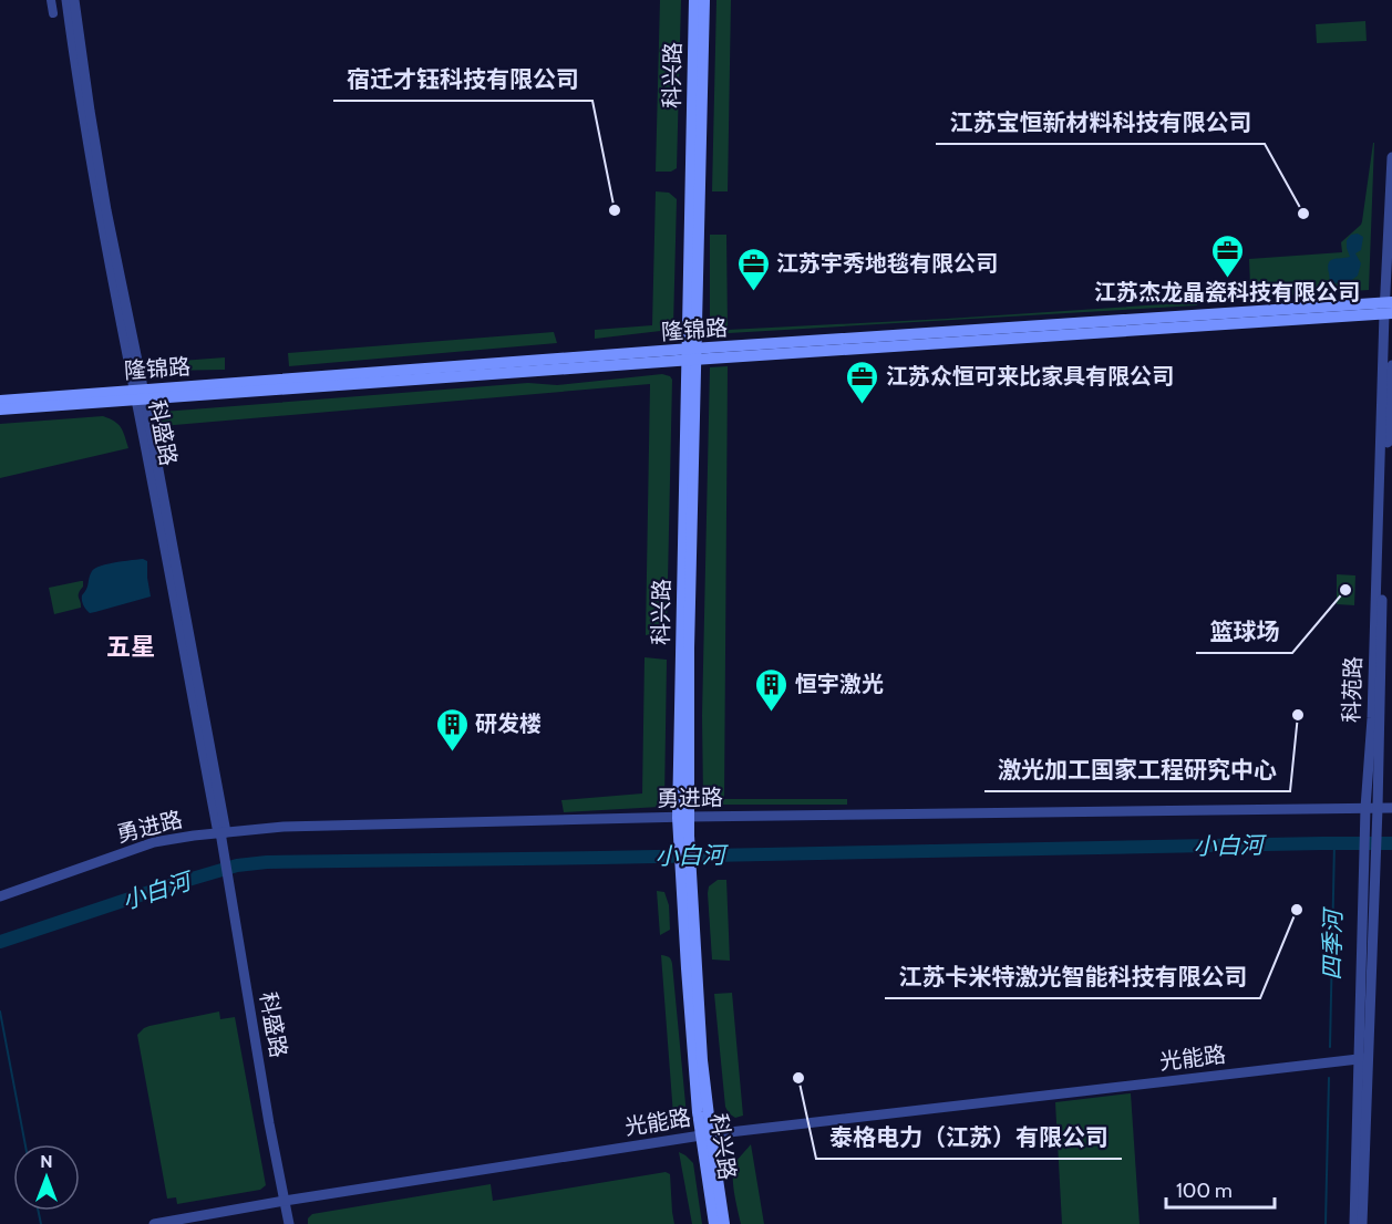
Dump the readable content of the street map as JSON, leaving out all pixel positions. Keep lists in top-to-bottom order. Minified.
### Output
{"streets":{"main road":["科兴路","隆锦路"],"street":["科盛路","科苑路","勇进路","光能路"]},"crossings":[["科兴路","隆锦路"],["科兴路","勇进路"],["科兴路","光能路"],["隆锦路","科盛路"],["隆锦路","科苑路"],["科盛路","勇进路"],["科盛路","光能路"],["科苑路","勇进路"],["科苑路","光能路"]],"districts":["五星"],"water":["小白河","四季河"],"places":{"other":["宿迁才钰科技有限公司","江苏宝恒新材料科技有限公司","篮球场","激光加工国家工程研究中心","江苏卡米特激光智能科技有限公司","泰格电力（江苏）有限公司"],"office":["江苏杰龙晶瓷科技有限公司","江苏宇秀地毯有限公司","江苏众恒可来比家具有限公司"],"building":["恒宇激光","研发楼"]},"scale_bar":"100 m","north":"top"}
